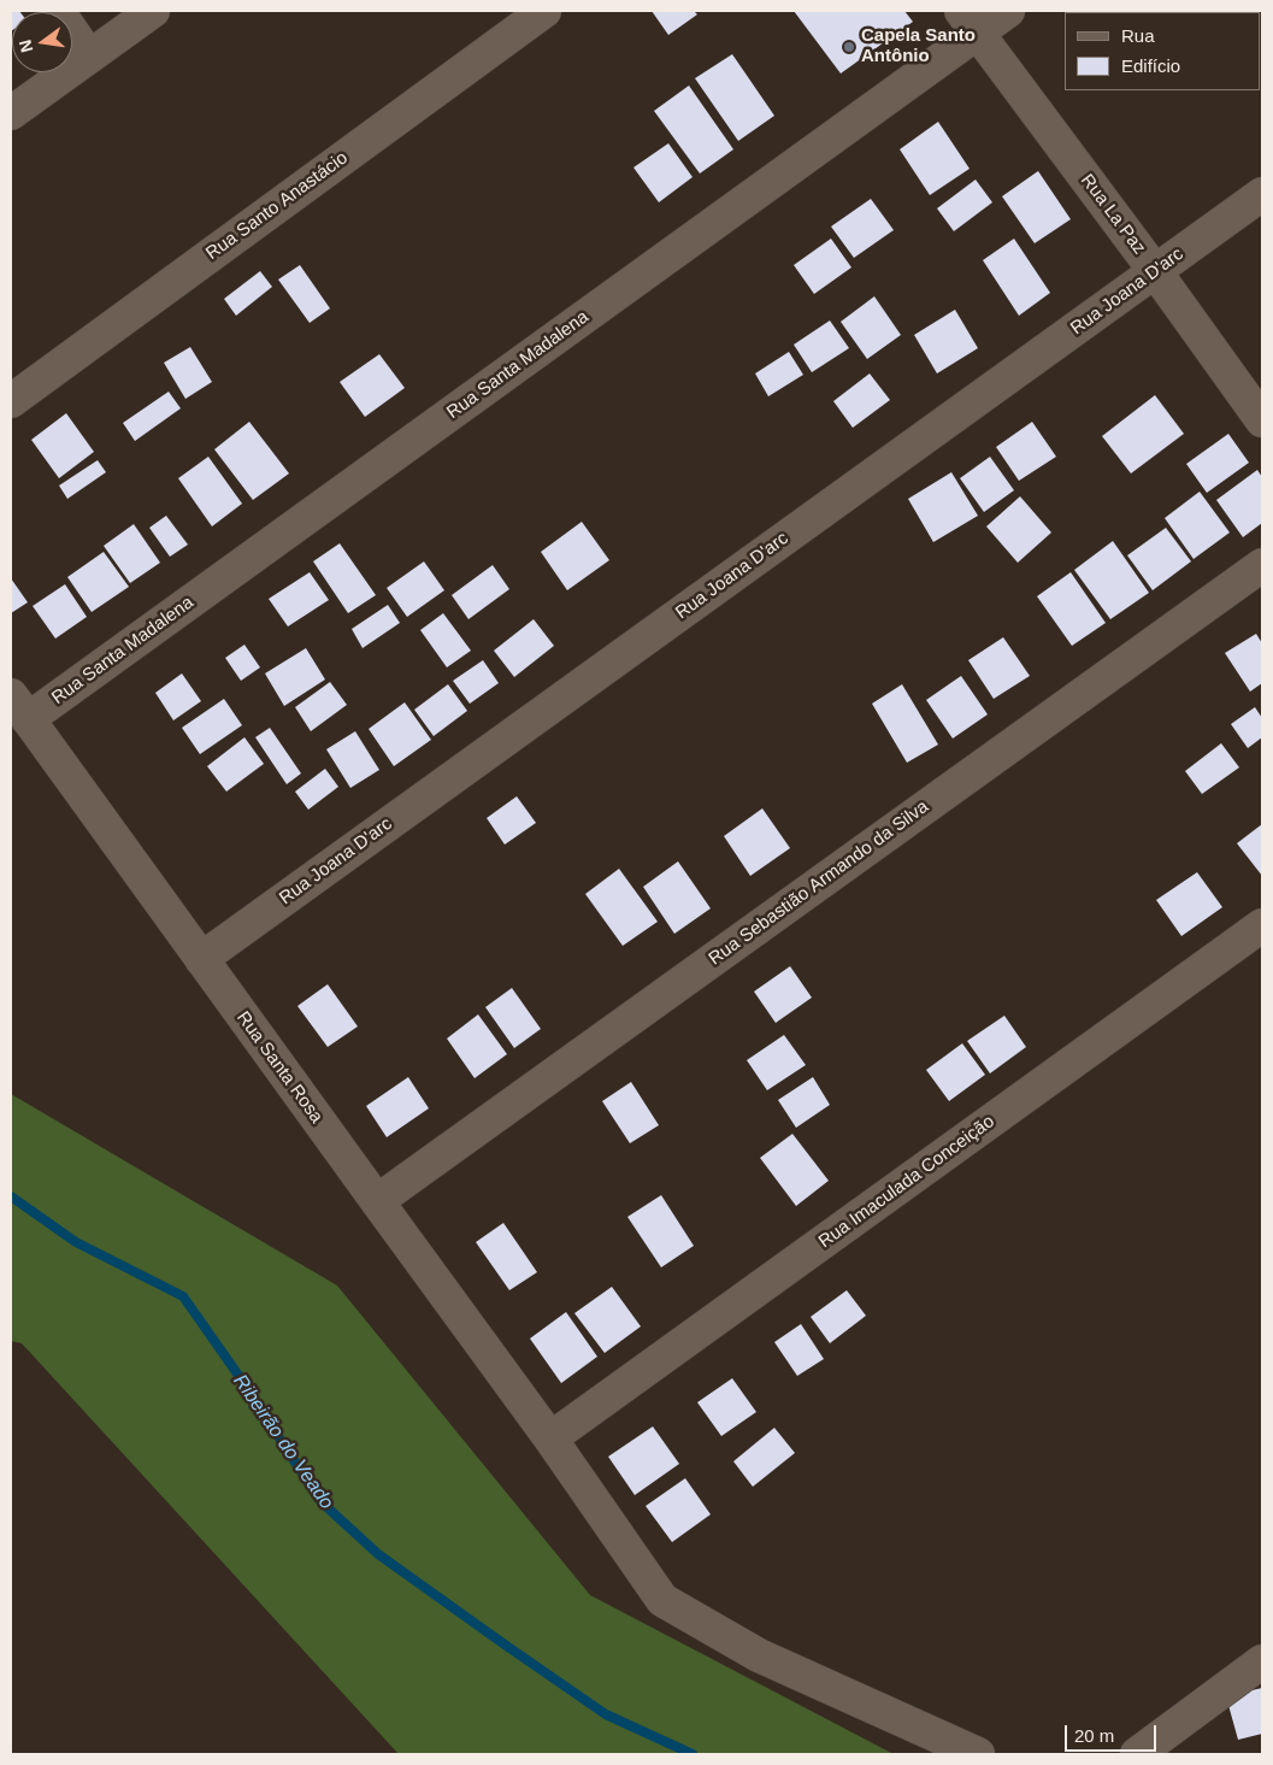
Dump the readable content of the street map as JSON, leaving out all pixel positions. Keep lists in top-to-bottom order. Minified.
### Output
{"streets":{"street":["Rua Santo Anastácio","Rua La Paz","Rua Joana D'arc","Rua Santa Madalena","Rua Sebastião Armando da Silva","Rua Santa Rosa","Rua Imaculada Conceição"]},"crossings":[["Rua La Paz","Rua Joana D'arc"],["Rua La Paz","Rua Santa Madalena"],["Rua Joana D'arc","Rua Santa Rosa"],["Rua Santa Madalena","Rua Santa Rosa"],["Rua Sebastião Armando da Silva","Rua Santa Rosa"],["Rua Santa Rosa","Rua Imaculada Conceição"]],"water":["Ribeirão do Veado"],"places":["Capela Santo Antônio"],"legend":["Rua","Edifício"],"scale_bar":"20 m","north":"left"}
